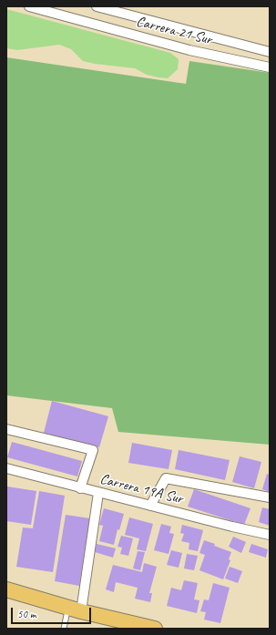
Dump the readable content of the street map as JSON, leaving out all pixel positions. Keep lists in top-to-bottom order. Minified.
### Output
{"streets":{"street":["Carrera 21 Sur","Carrera 19A Sur"]},"scale_bar":"50 m"}
